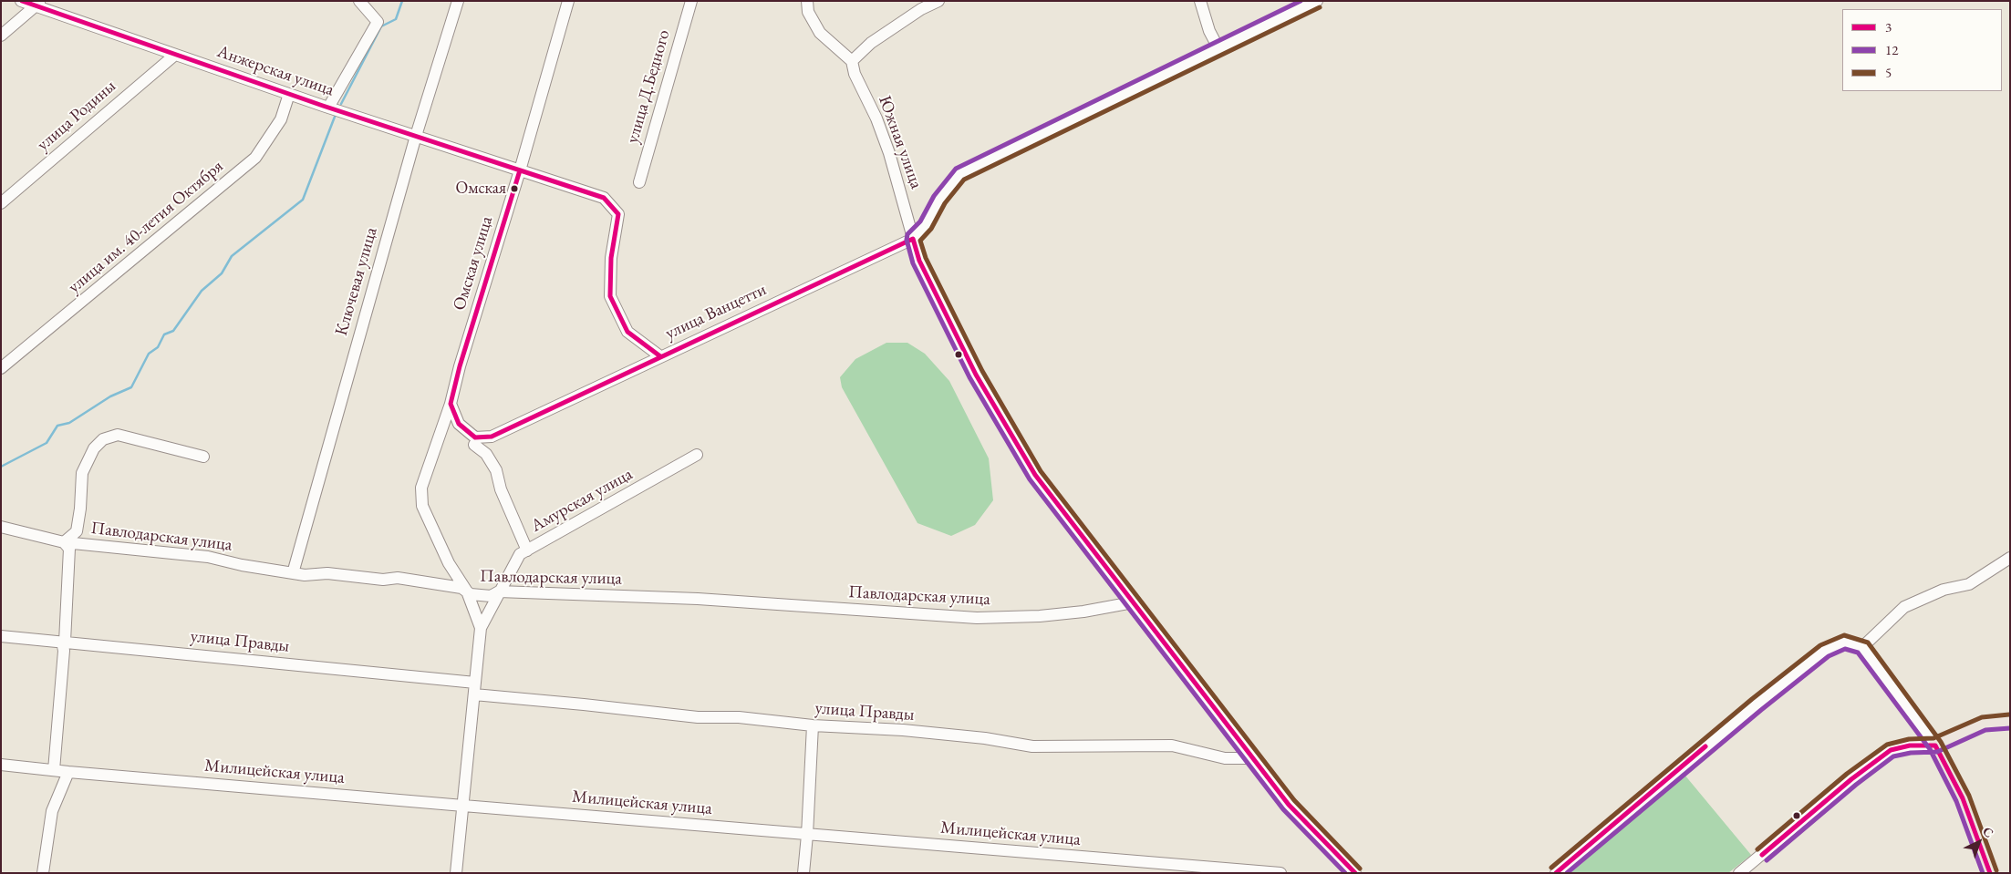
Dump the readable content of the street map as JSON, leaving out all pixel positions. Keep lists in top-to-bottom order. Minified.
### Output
{"streets":{"street":["Анжерская улица","улица Д.Бедного","улица Родины","Южная улица","улица им. 40-летия Октября","Омская улица","Ключевая улица","улица Ванцетти","Амурская улица","Павлодарская улица","улица Правды","Милицейская улица"]},"crossings":[["Анжерская улица","улица Родины"],["Анжерская улица","улица им. 40-летия Октября"],["Анжерская улица","Омская улица"],["Анжерская улица","Ключевая улица"],["Анжерская улица","улица Ванцетти"],["Южная улица","улица Ванцетти"],["Южная улица","Павлодарская улица"],["Южная улица","улица Правды"],["Омская улица","улица Ванцетти"],["Омская улица","Амурская улица"],["Омская улица","Павлодарская улица"],["Ключевая улица","Павлодарская улица"],["Амурская улица","Павлодарская улица"]],"places":["Омская"],"lines":["transit line 3","transit line 12","transit line 5"],"legend":["3","12","5"],"north":"top right"}
